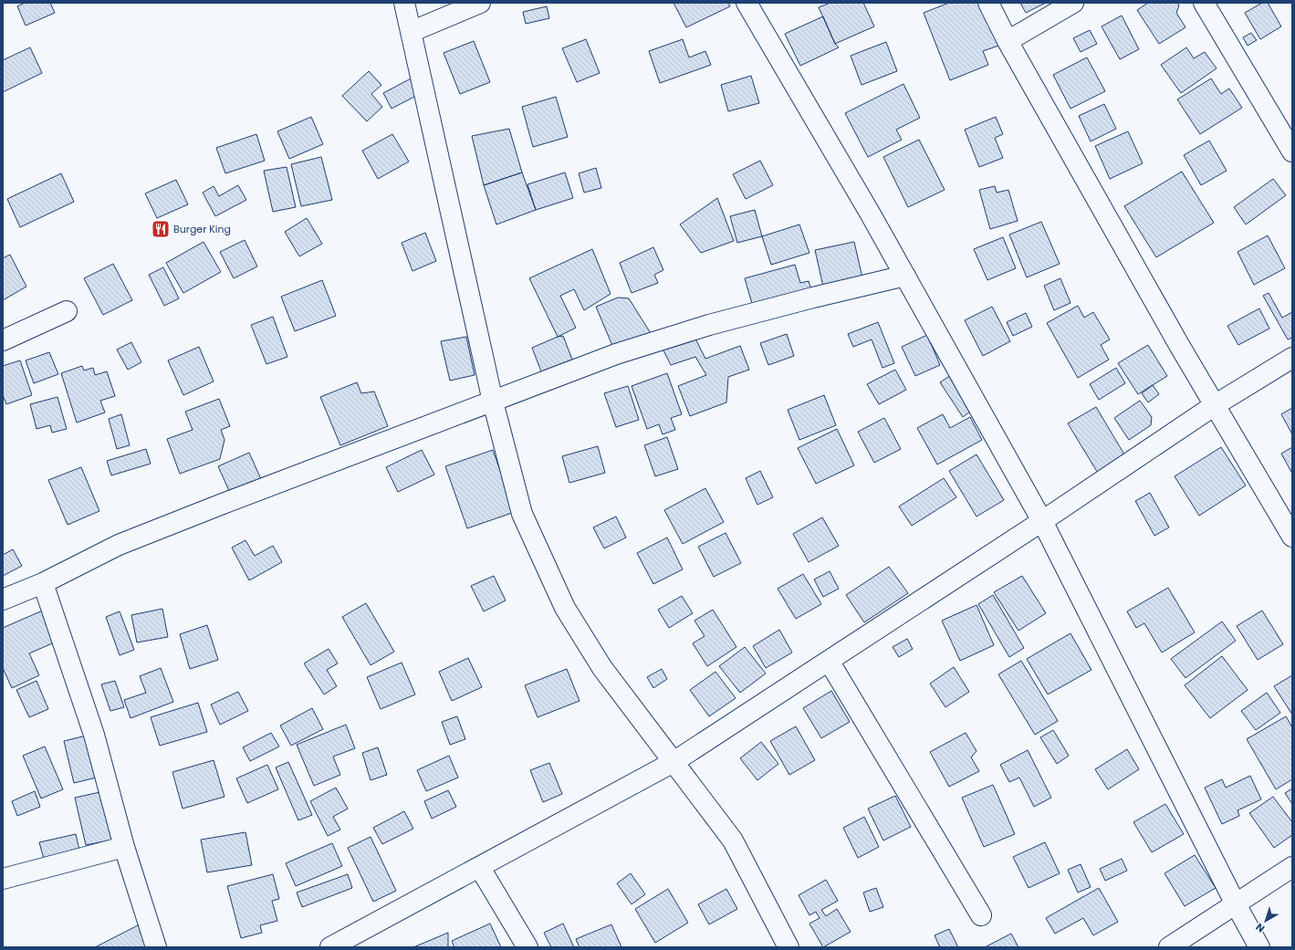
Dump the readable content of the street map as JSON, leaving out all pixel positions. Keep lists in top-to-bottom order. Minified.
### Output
{"places":{"restaurant":["Burger King"]},"north":"bottom left"}
